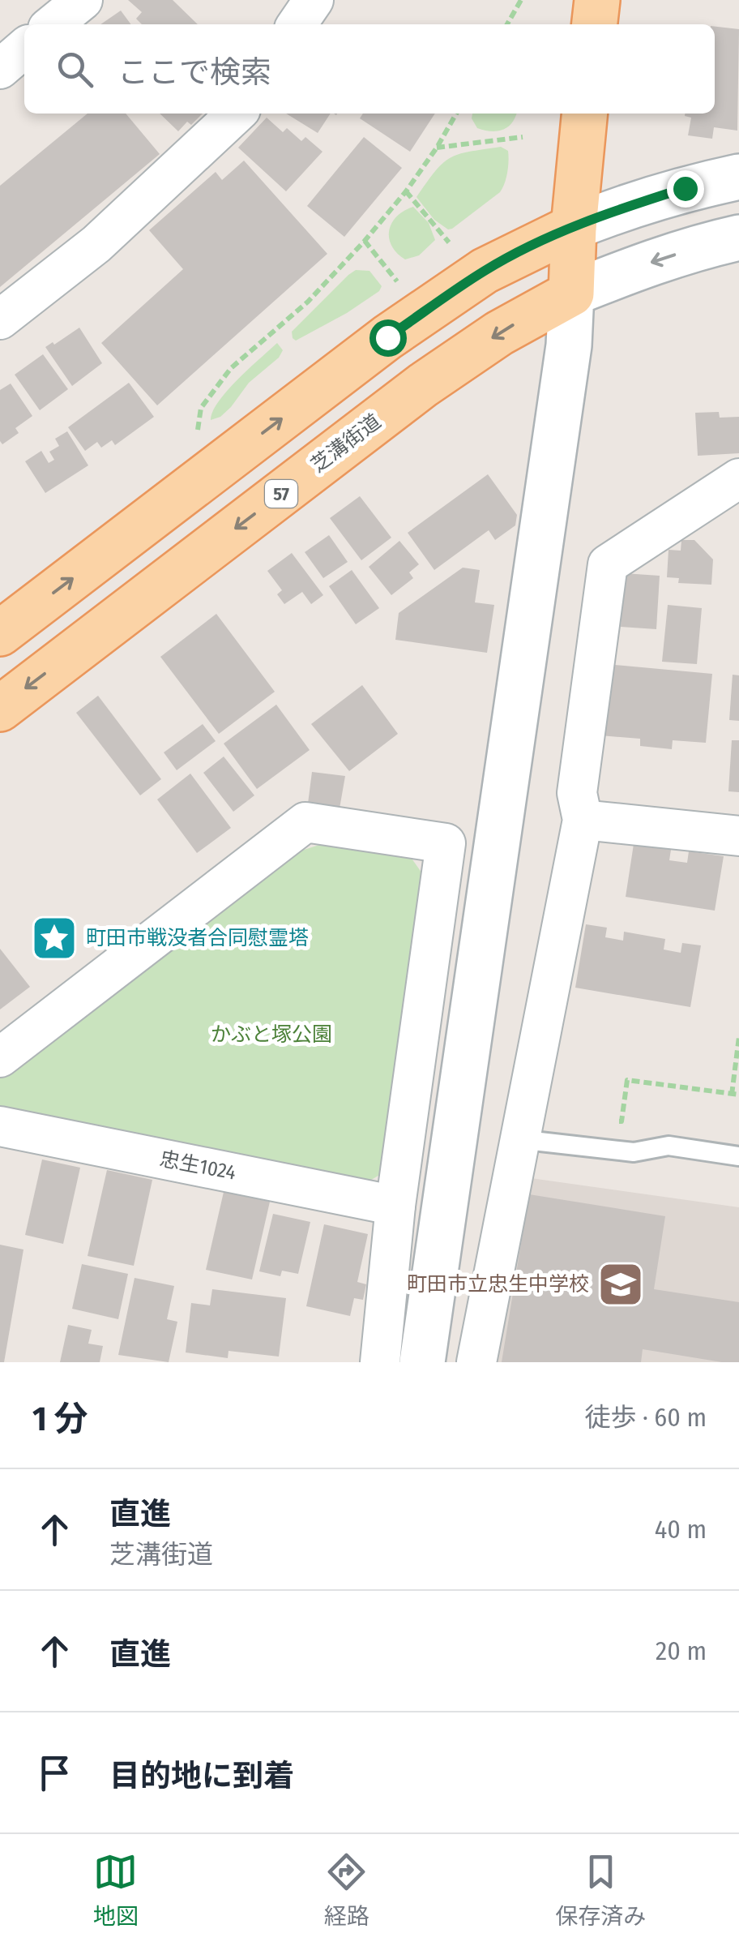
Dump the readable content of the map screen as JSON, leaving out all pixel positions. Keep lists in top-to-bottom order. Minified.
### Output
{"streets":{"main road":["芝溝街道","57"],"street":["忠生1024"]},"parks":["かぶと塚公園"],"places":{"place":["町田市戦没者合同慰霊塔"],"school or university":["町田市立忠生中学校"]},"page":{"search":"ここで検索","heading":["1 分","徒歩 · 60 m"],"list":[["直進","芝溝街道","40 m"],["直進","20 m"],"目的地に到着"],"nav":["地図","経路","保存済み"]}}
